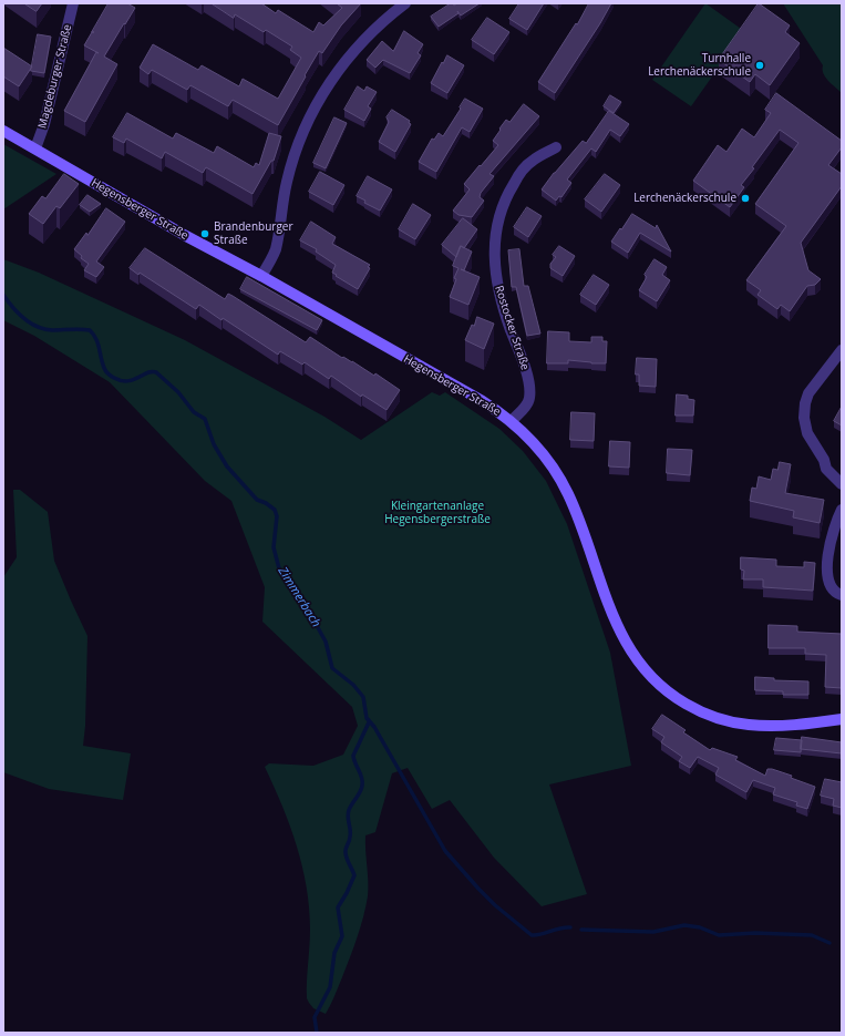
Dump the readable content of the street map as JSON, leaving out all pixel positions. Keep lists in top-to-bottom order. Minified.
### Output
{"streets":{"street":["Magdeburger Straße","Hegensberger Straße","Rostocker Straße"]},"crossings":[["Magdeburger Straße","Hegensberger Straße"],["Hegensberger Straße","Rostocker Straße"]],"water":["Zimmerbach"],"parks":["Kleingartenanlage Hegensbergerstraße"],"places":["Turnhalle Lerchenäckerschule","Lerchenäckerschule","Brandenburger Straße"]}
